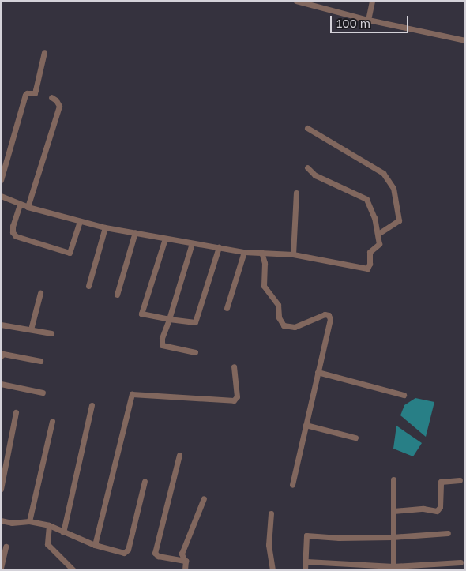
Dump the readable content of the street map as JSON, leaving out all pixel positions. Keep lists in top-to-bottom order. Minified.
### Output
{"scale_bar":"100 m"}
